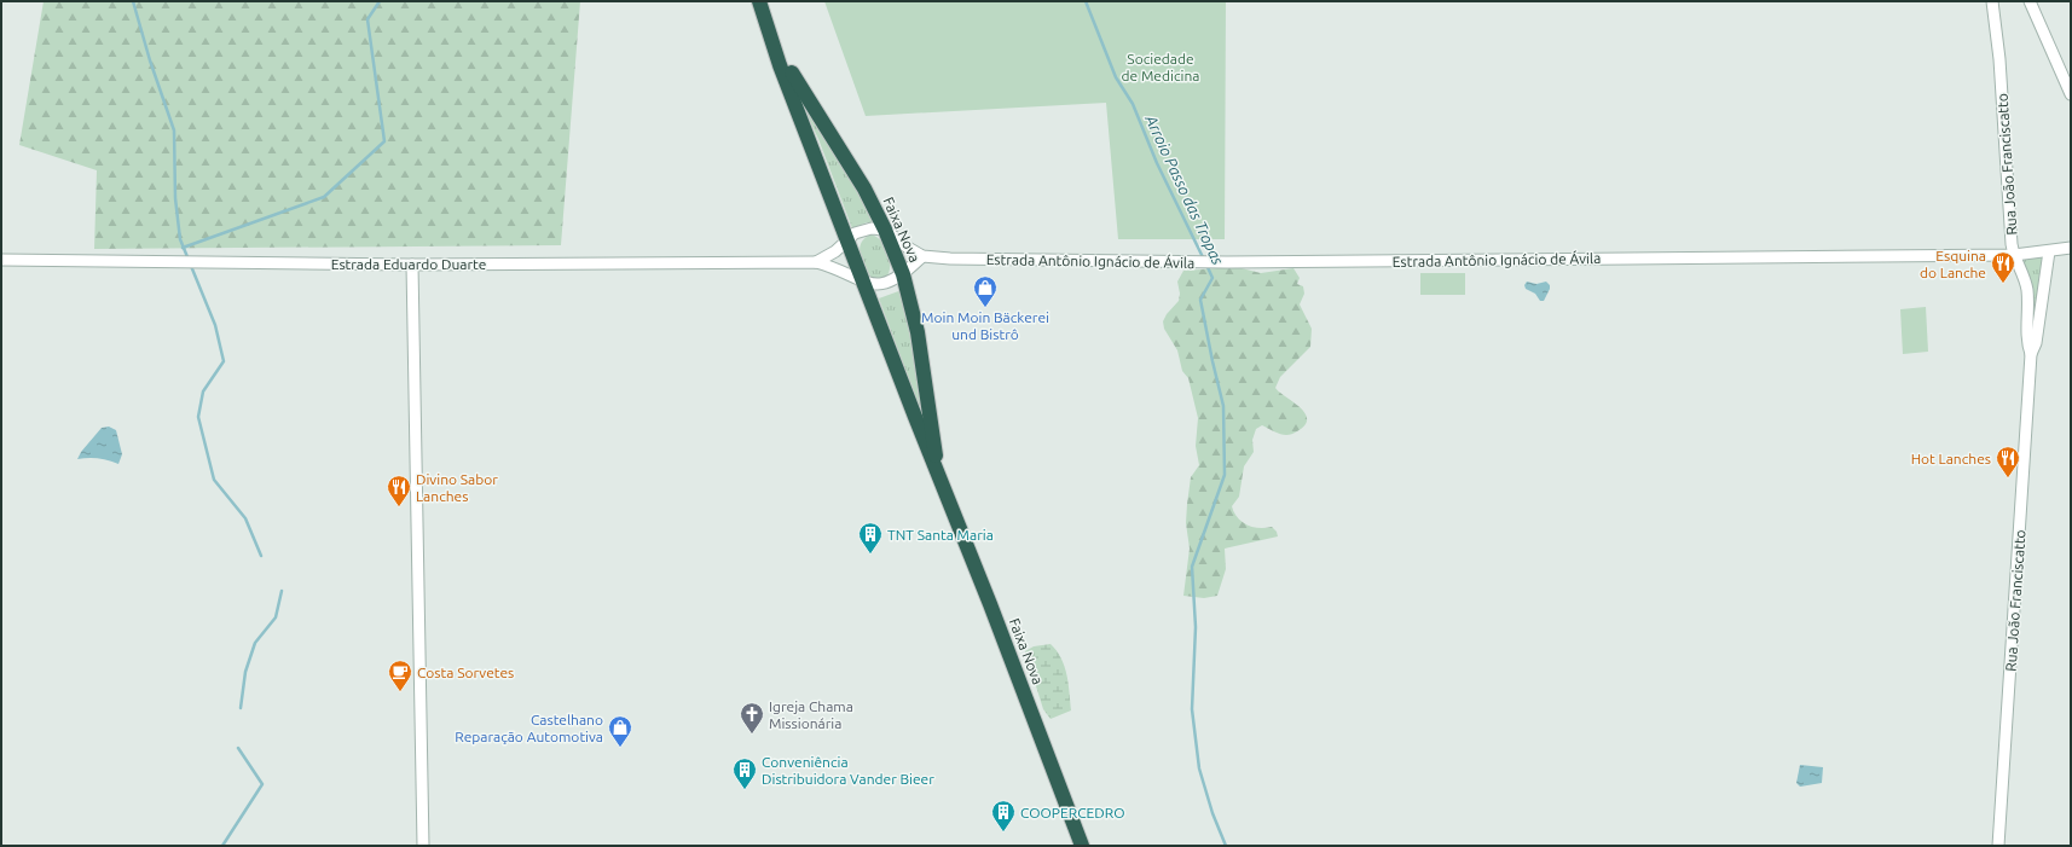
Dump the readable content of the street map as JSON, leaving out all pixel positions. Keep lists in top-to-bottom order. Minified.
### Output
{"streets":{"highway":["Faixa Nova"],"street":["Rua João Franciscatto","Estrada Antônio Ignácio de Ávila","Estrada Eduardo Duarte"]},"crossings":[["Rua João Franciscatto","Estrada Antônio Ignácio de Ávila"],["Faixa Nova","Estrada Antônio Ignácio de Ávila"],["Faixa Nova","Estrada Eduardo Duarte"]],"water":["Arroio Passo das Tropas"],"parks":["Sociedade de Medicina"],"places":{"restaurant":["Esquina do Lanche","Hot Lanches","Divino Sabor Lanches"],"shop":["Moin Moin Bäckerei und Bistrô","Castelhano Reparação Automotiva"],"building":["TNT Santa Maria","Conveniência Distribuidora Vander Bieer","COOPERCEDRO"],"cafe":["Costa Sorvetes"],"church":["Igreja Chama Missionária"]}}
